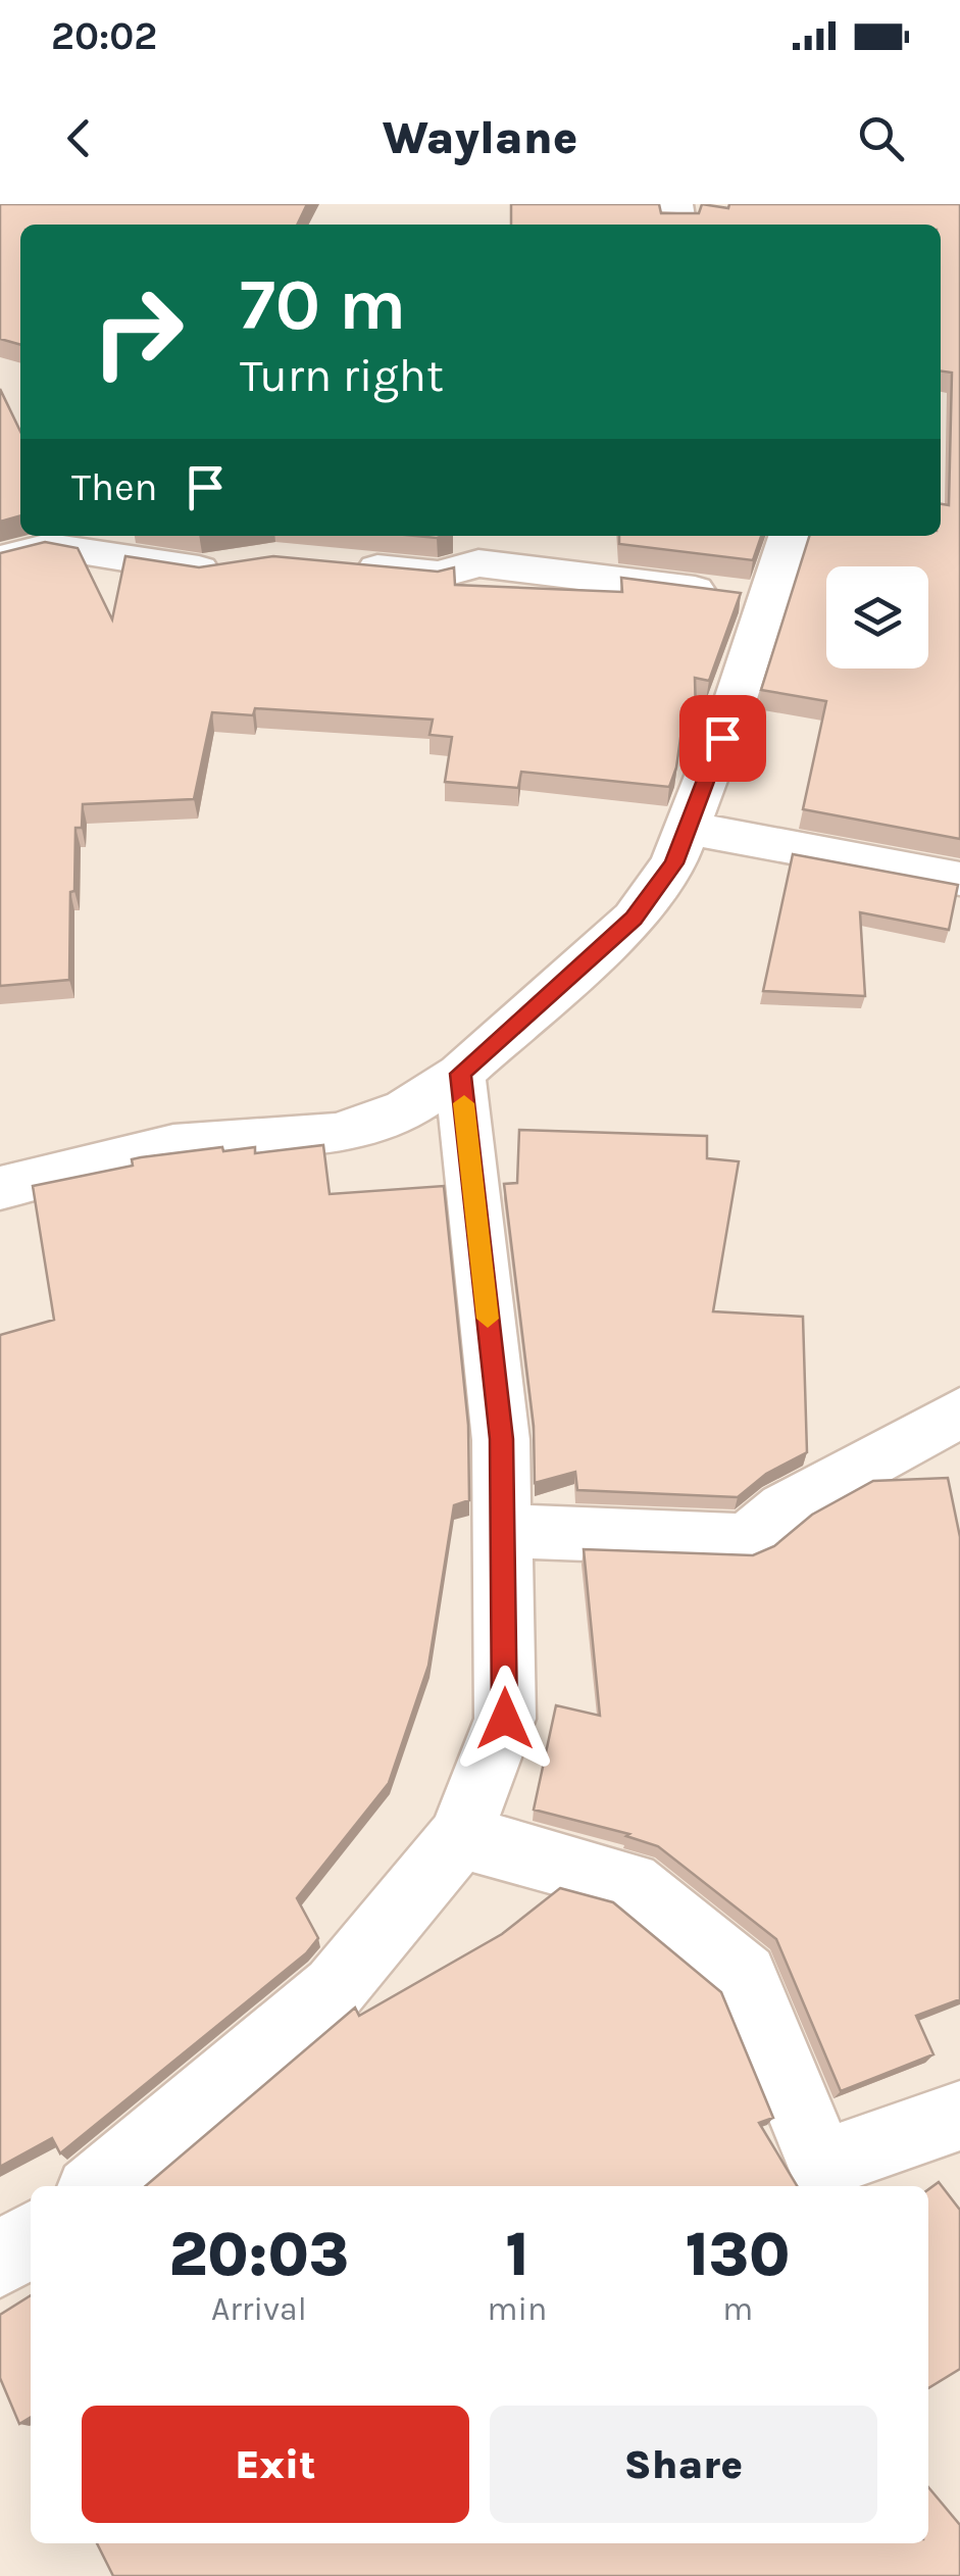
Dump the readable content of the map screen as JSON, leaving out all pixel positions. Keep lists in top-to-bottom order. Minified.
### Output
{"page":{"status":"20:02","header":"Waylane","turn":["70 m","Turn right"],"then":"Then","eta":["20:03","Arrival","1","min","130","m"],"buttons":["Exit","Share"]}}
